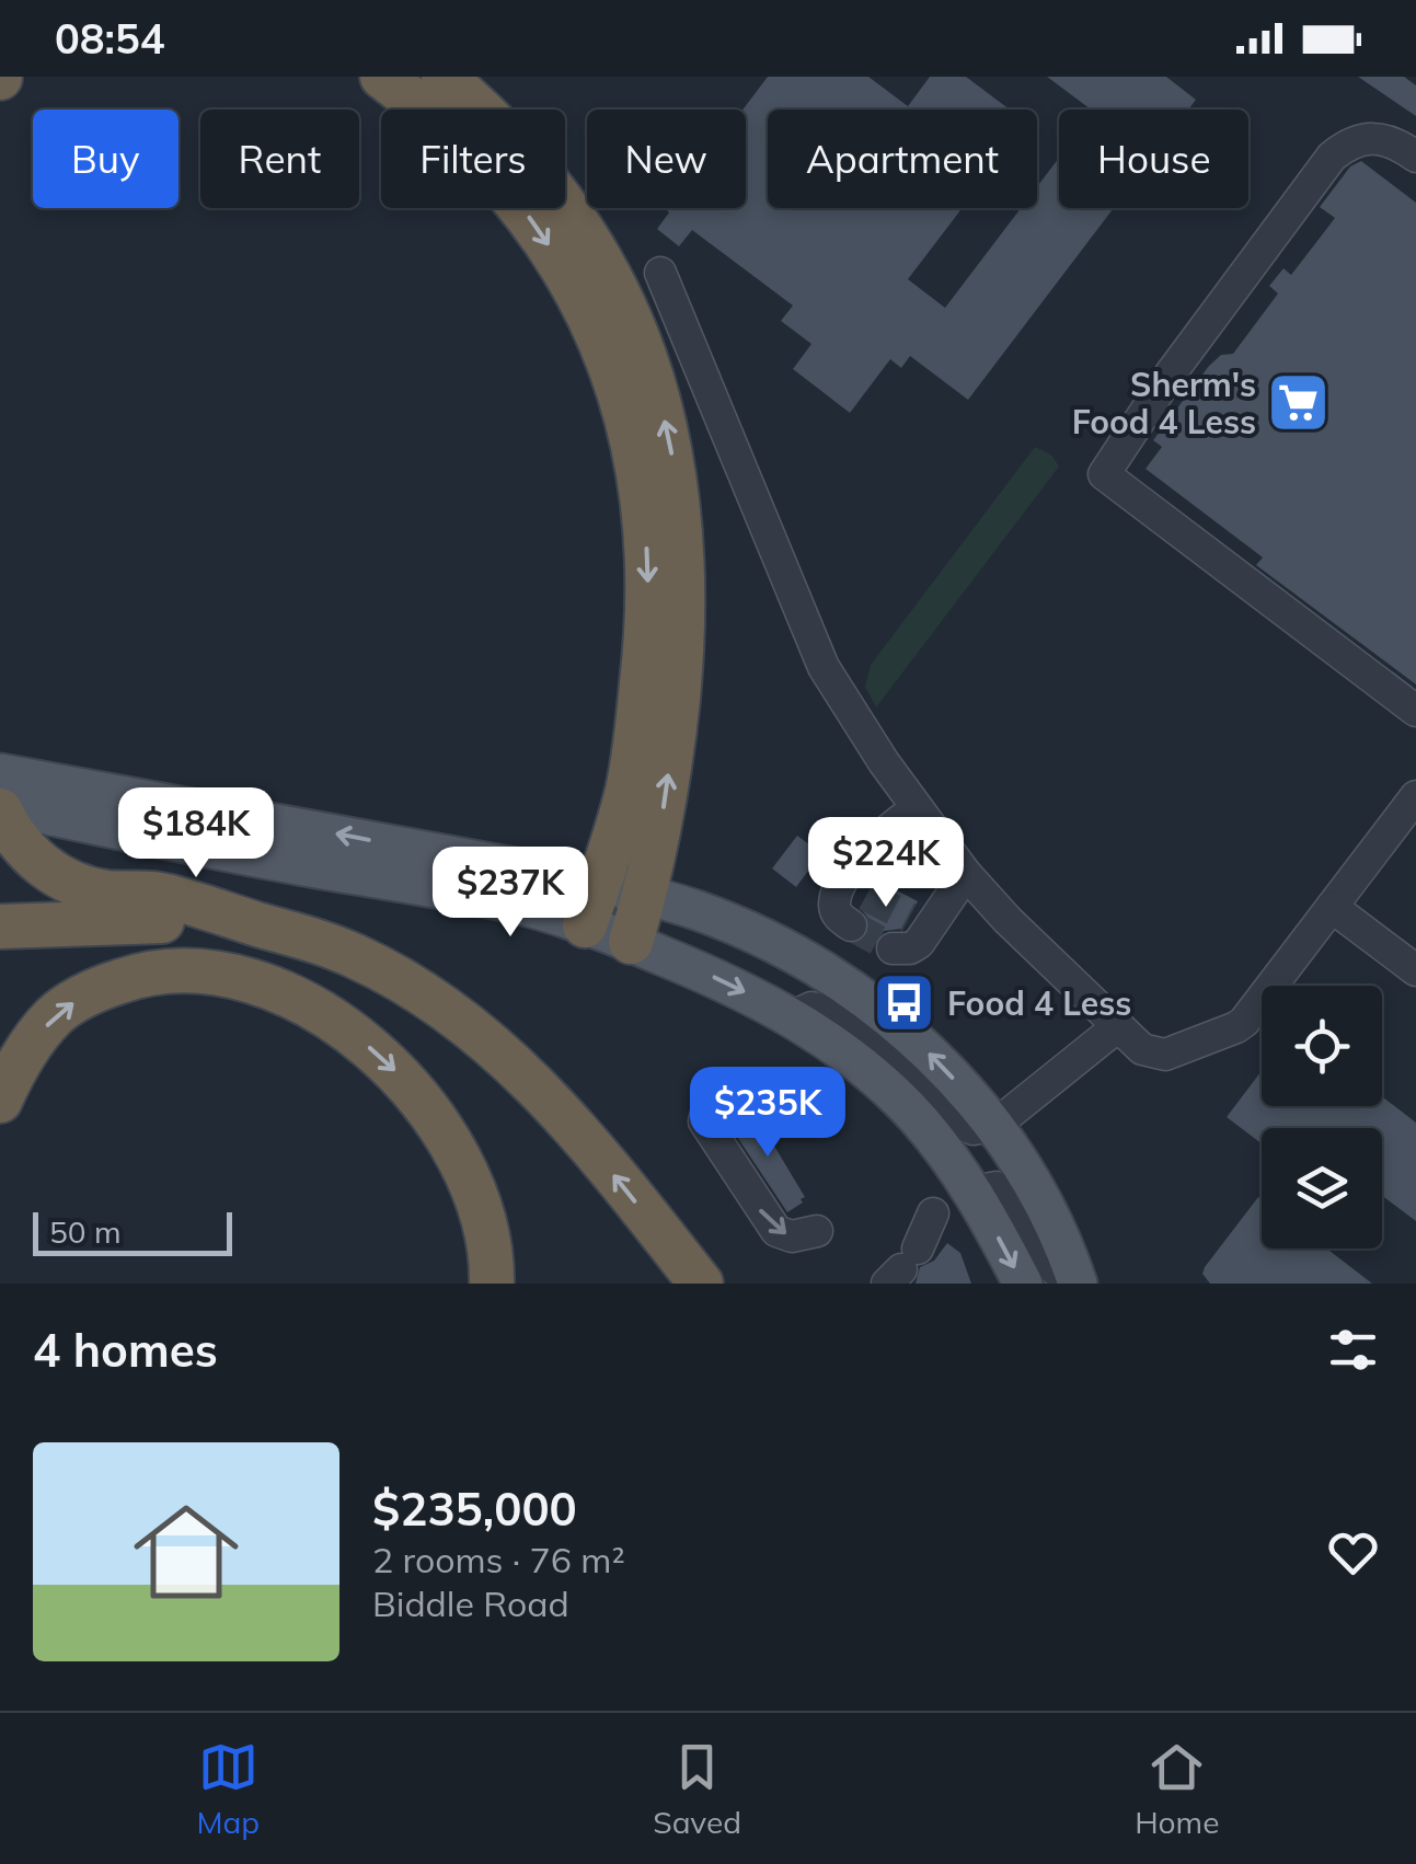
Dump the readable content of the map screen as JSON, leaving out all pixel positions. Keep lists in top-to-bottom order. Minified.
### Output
{"places":{"supermarket":["Sherm's Food 4 Less"],"bus stop":["Food 4 Less"]},"scale_bar":"50 m","page":{"status":"08:54","chip":["Buy","Rent","Filters","New","Apartment","House"],"price":["$184K","$224K","$237K","$235K"],"scale":"50 m","heading":"4 homes","list":[{"name":"$235,000","note":"2 rooms · 76 m² · Biddle Road"}],"tabs":["Map","Saved","Home"]}}
